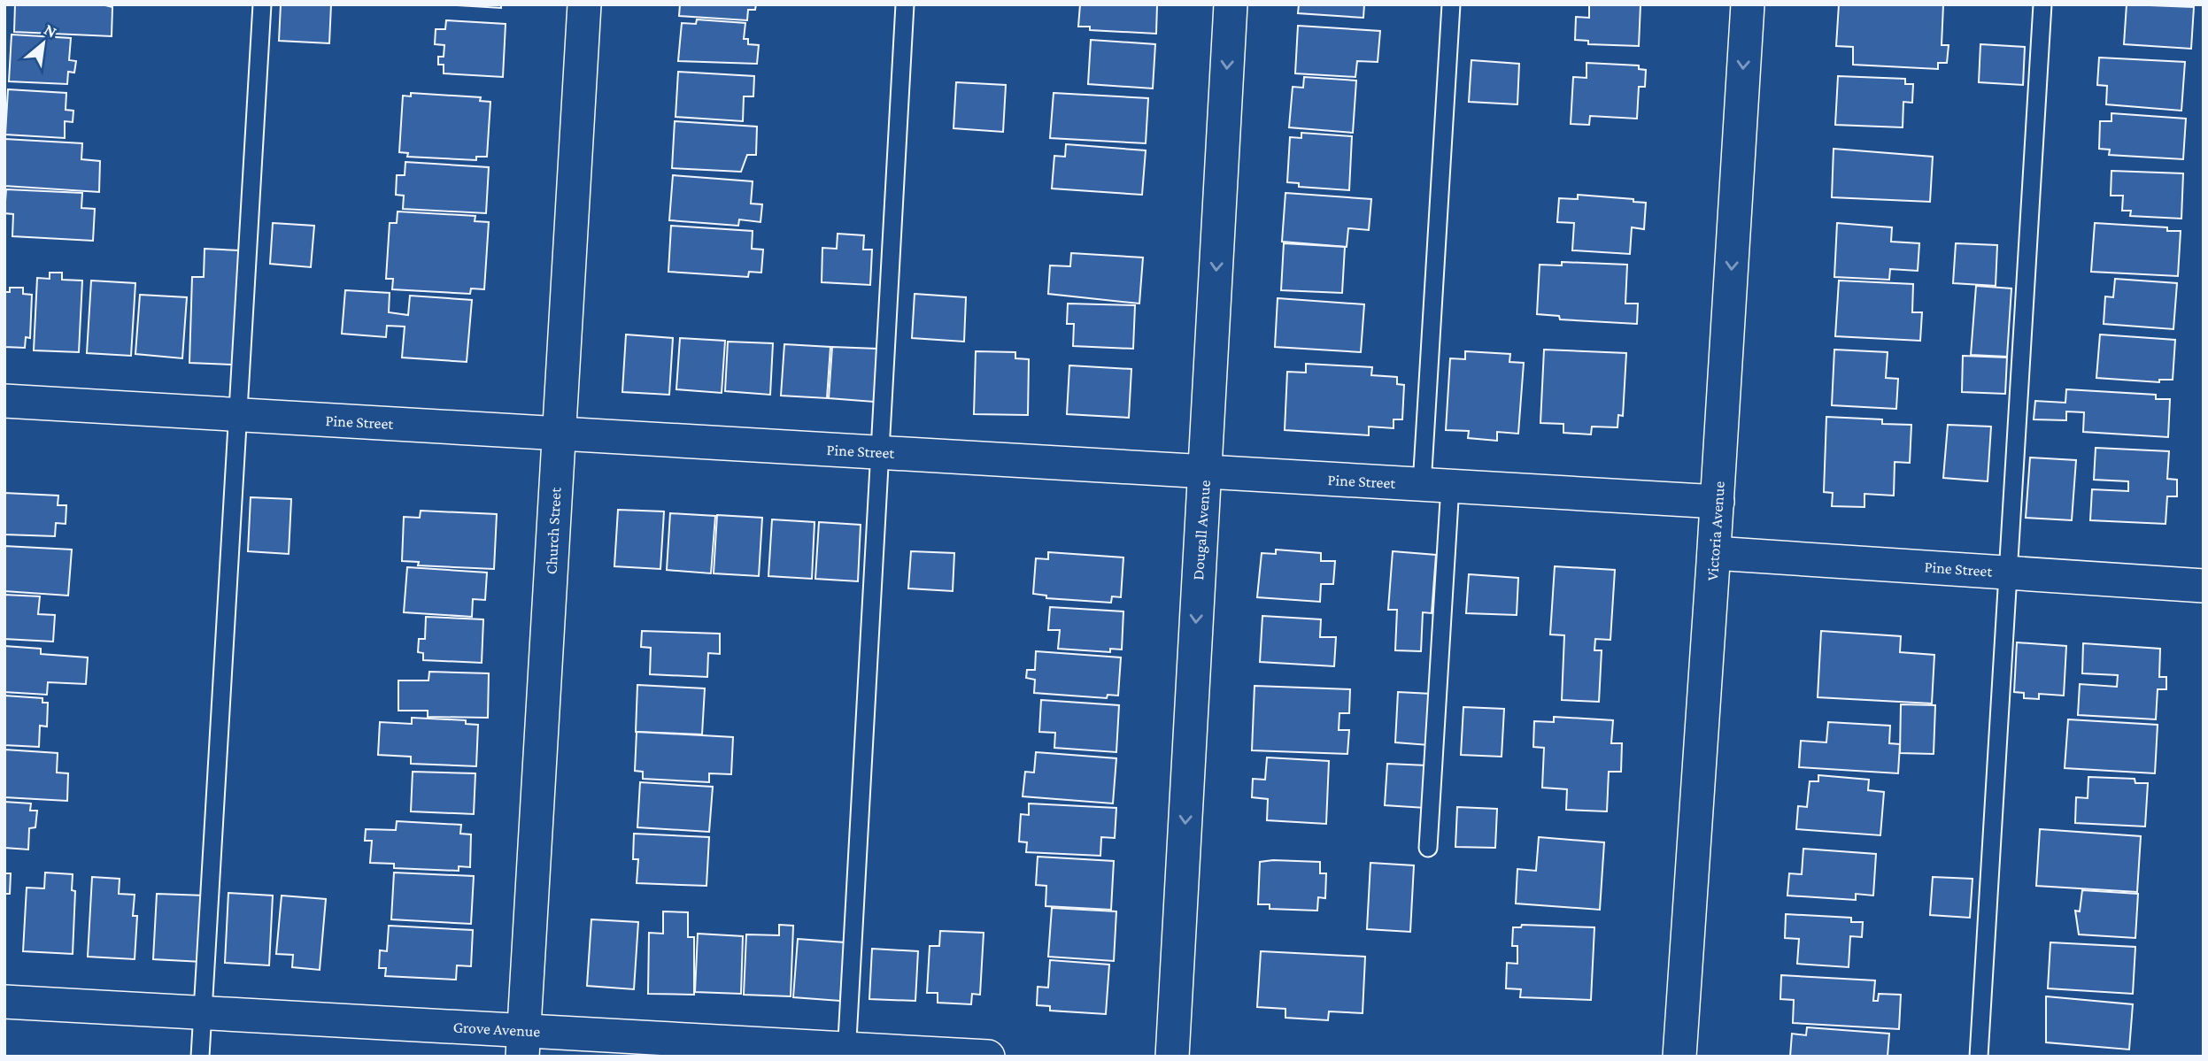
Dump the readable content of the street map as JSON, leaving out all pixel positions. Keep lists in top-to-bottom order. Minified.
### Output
{"streets":{"street":["Pine Street","Dougall Avenue","Church Street","Victoria Avenue","Grove Avenue"]},"crossings":[["Pine Street","Dougall Avenue"],["Pine Street","Church Street"],["Pine Street","Victoria Avenue"],["Church Street","Grove Avenue"]],"one_way":["Dougall Avenue","Victoria Avenue"],"north":"top right"}
